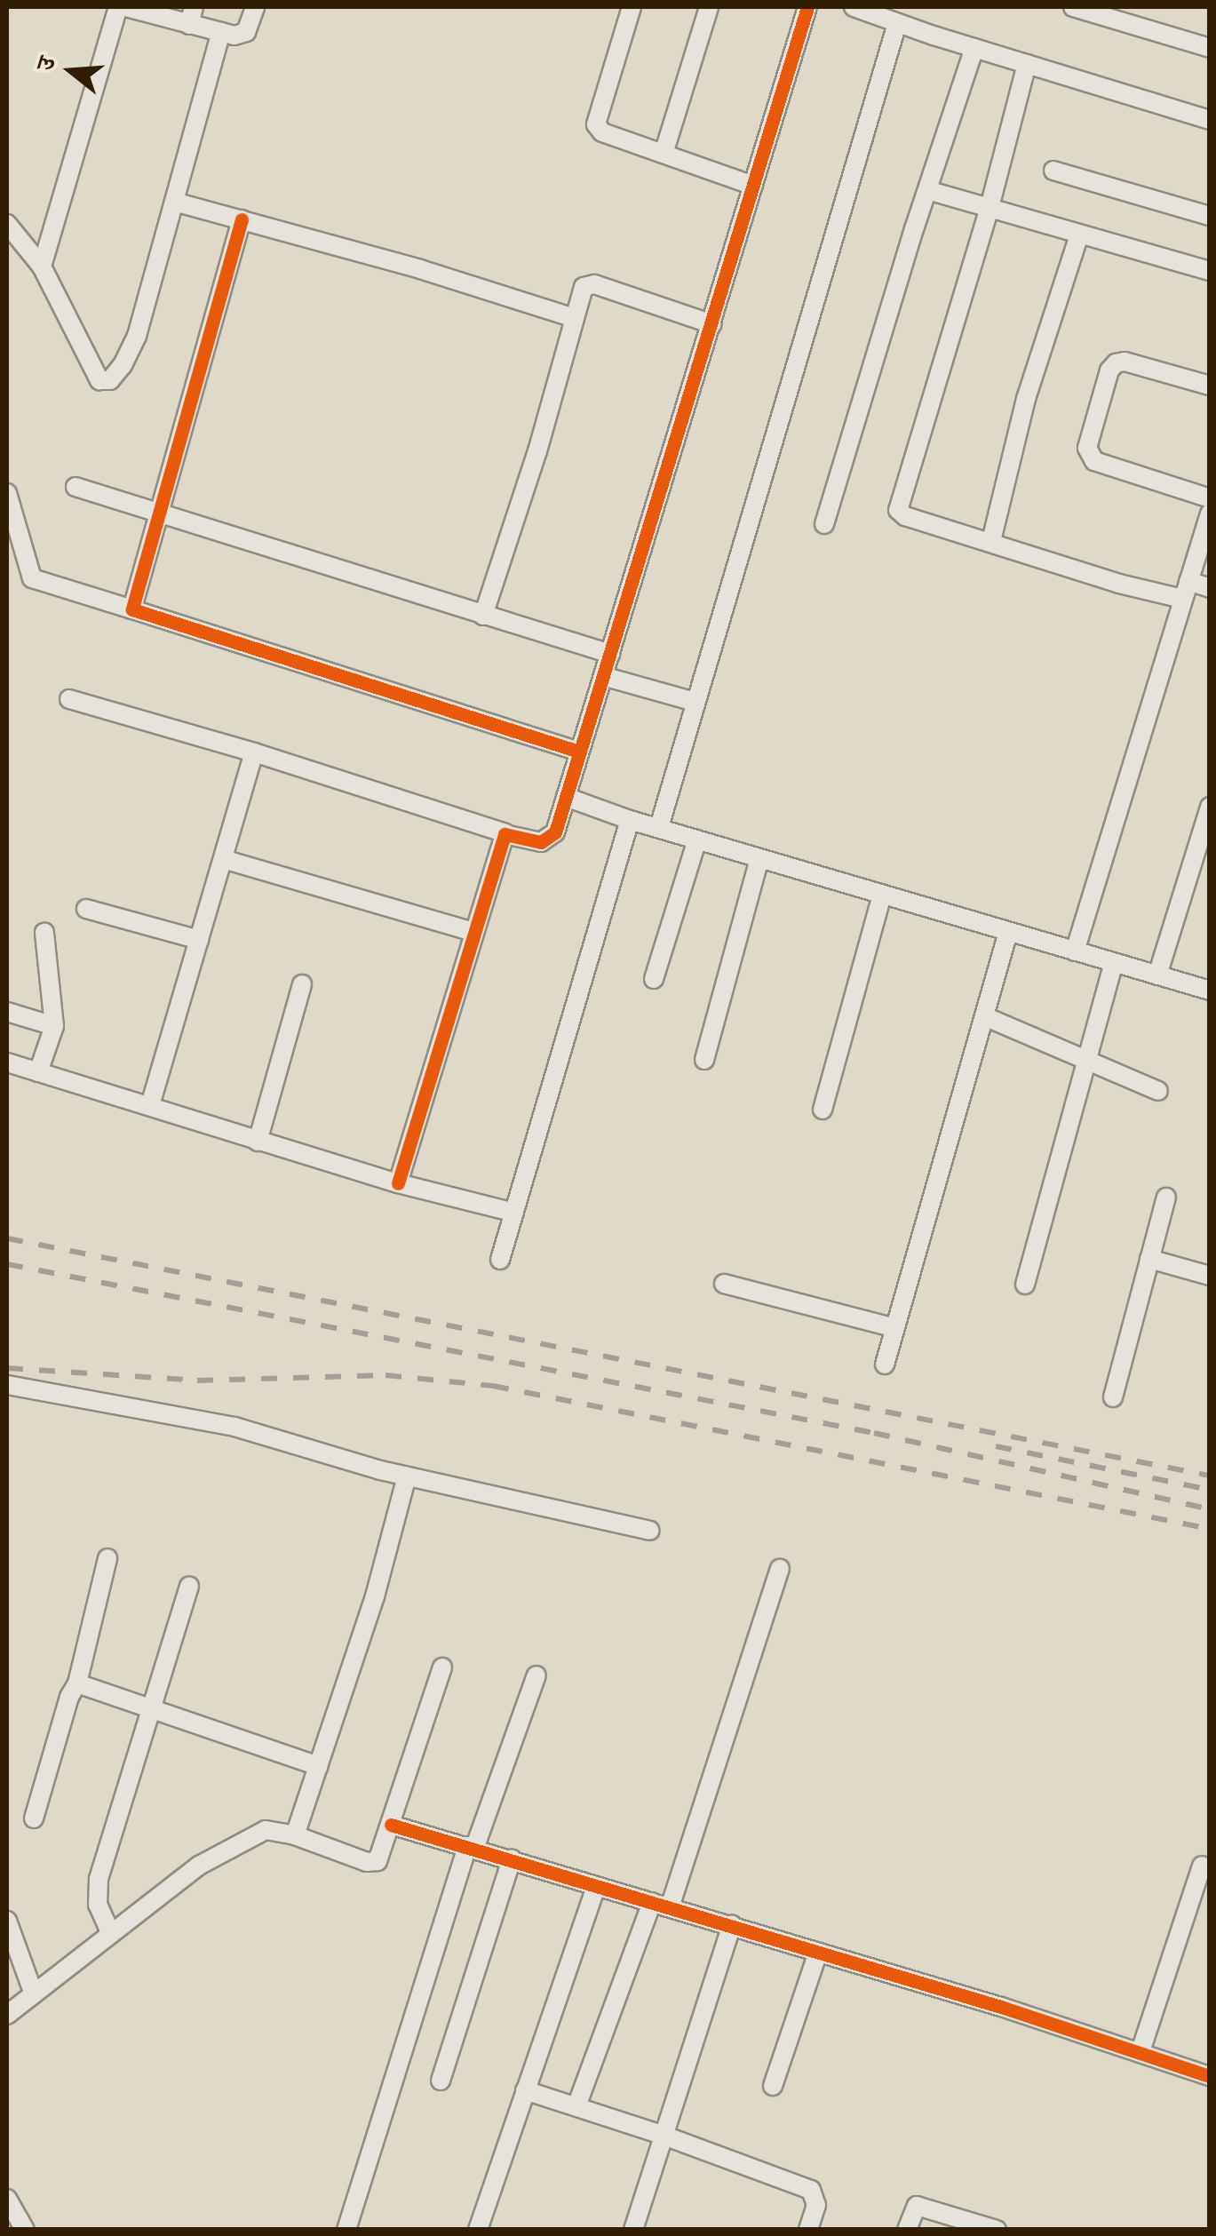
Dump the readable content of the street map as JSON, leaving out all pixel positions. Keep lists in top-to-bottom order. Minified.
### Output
{"north":"left"}
